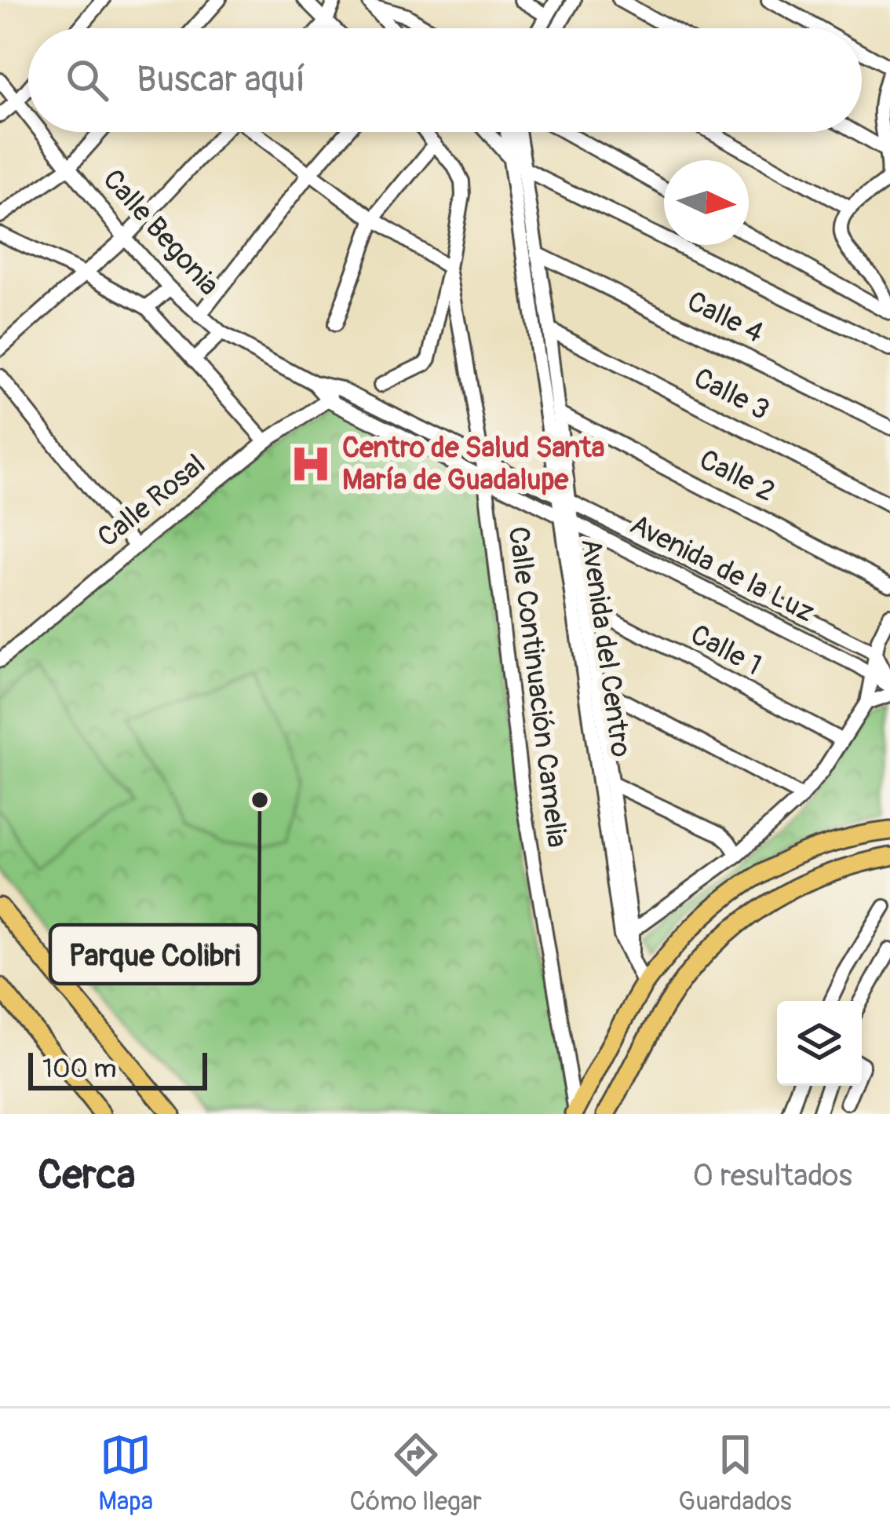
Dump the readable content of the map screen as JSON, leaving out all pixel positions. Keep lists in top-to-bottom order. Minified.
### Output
{"streets":{"street":["Calle Begonia","Calle 4","Calle 3","Calle 2","Calle Rosal","Avenida de la Luz","Avenida del Centro","Calle 1","Calle Continuación Camelia"]},"crossings":[["Calle Begonia","Avenida de la Luz"],["Calle 4","Avenida del Centro"],["Calle 3","Avenida del Centro"],["Calle 2","Avenida del Centro"],["Calle Rosal","Avenida de la Luz"],["Avenida de la Luz","Avenida del Centro"],["Avenida de la Luz","Calle Continuación Camelia"],["Avenida del Centro","Calle 1"]],"places":{"hospital":["Centro de Salud Santa María de Guadalupe"],"other":["Parque Colibri"]},"scale_bar":"100 m","north":"right","page":{"search":"Buscar aquí","scale":"100 m","heading":["Cerca","0 resultados"],"nav":["Mapa","Cómo llegar","Guardados"]}}
